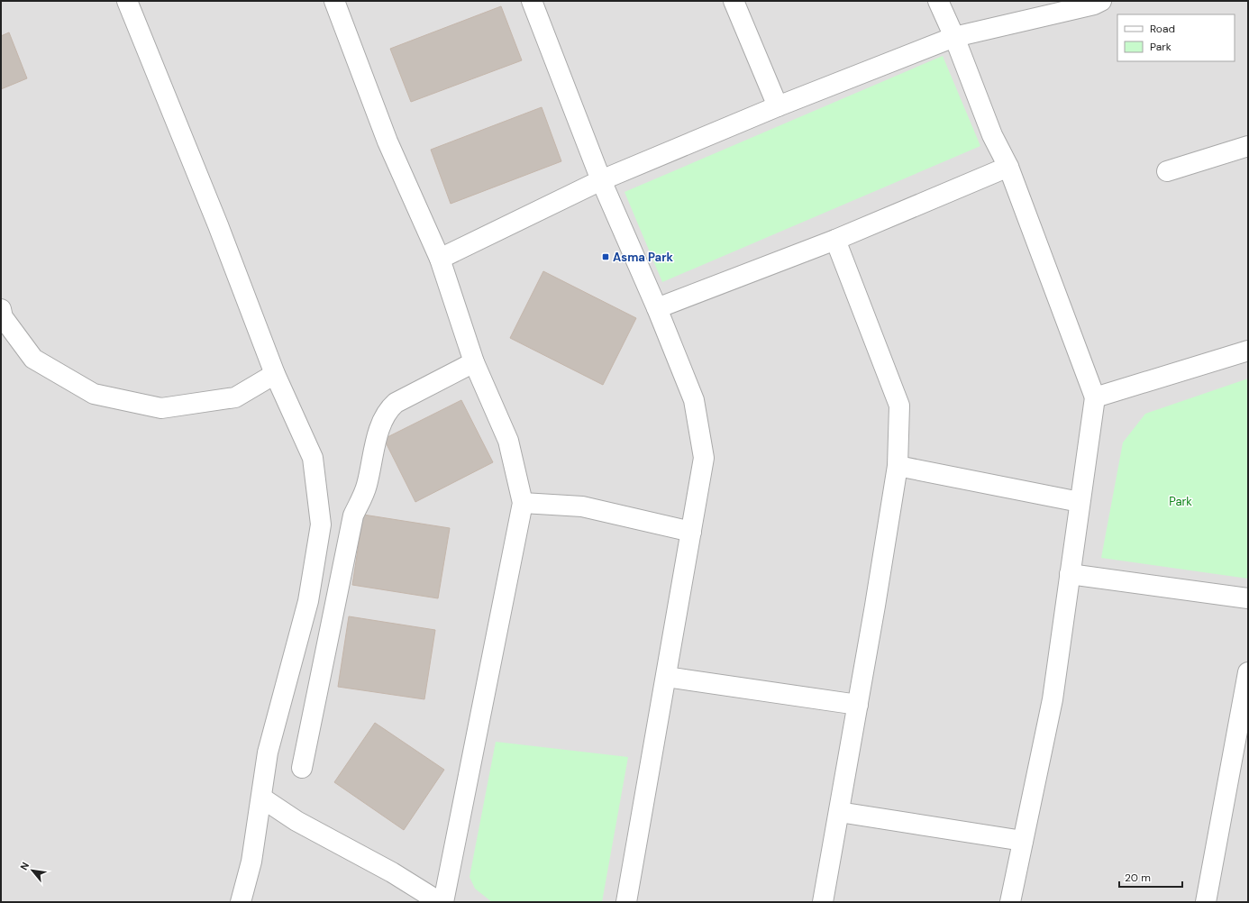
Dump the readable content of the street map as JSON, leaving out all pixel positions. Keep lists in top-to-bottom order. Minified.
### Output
{"parks":["Park"],"places":{"transit":["Asma Park"]},"legend":["Road","Park"],"scale_bar":"20 m","north":"top left"}
